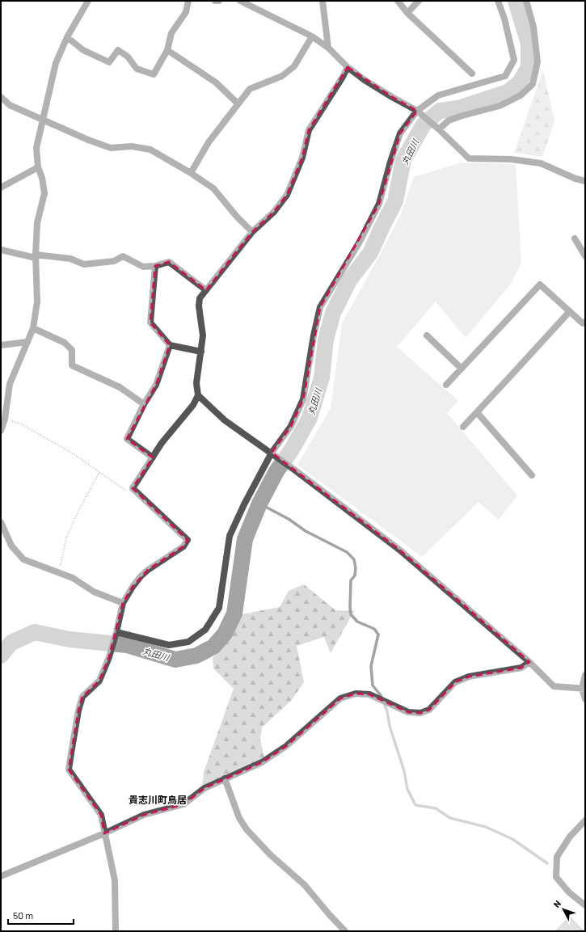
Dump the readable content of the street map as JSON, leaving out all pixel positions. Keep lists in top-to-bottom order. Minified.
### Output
{"districts":["貴志川町鳥居"],"water":["丸田川"],"scale_bar":"50 m","north":"top left"}
